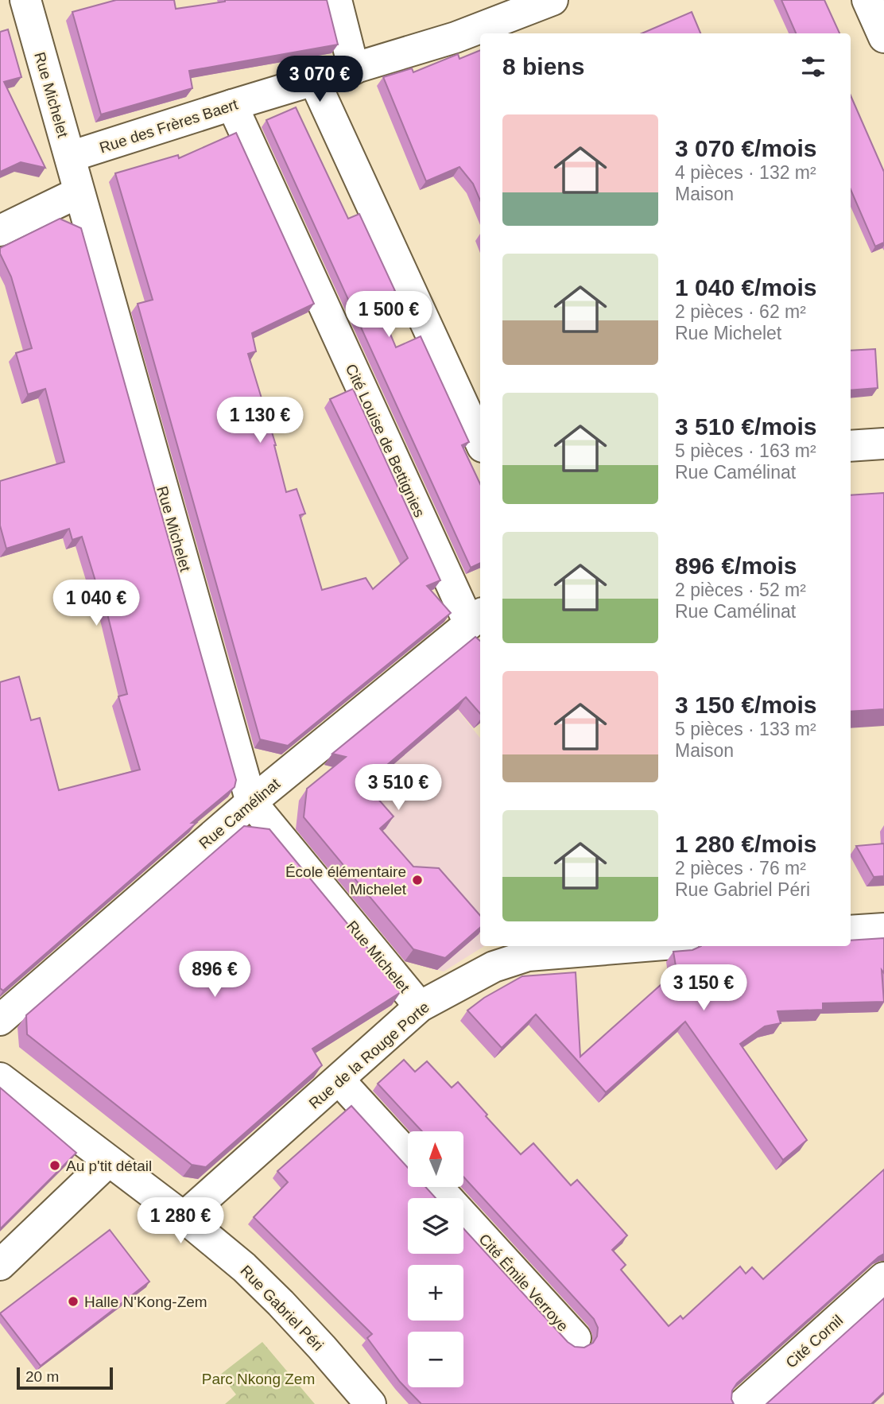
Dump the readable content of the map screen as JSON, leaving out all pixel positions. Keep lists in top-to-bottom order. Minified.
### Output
{"streets":{"street":["Rue Michelet","Rue des Frères Baert","Cité Louise de Bettignies","Rue Camélinat","Rue de la Rouge Porte","Cité Émile Verroye","Rue Gabriel Péri","Cité Cornil"]},"crossings":[["Rue Michelet","Rue des Frères Baert"],["Rue Michelet","Rue Camélinat"],["Rue Michelet","Rue de la Rouge Porte"],["Rue des Frères Baert","Cité Louise de Bettignies"],["Cité Louise de Bettignies","Rue Camélinat"],["Rue de la Rouge Porte","Rue Gabriel Péri"]],"parks":["Parc Nkong Zem"],"places":["École élémentaire Michelet","Au p'tit détail","Halle N'Kong-Zem"],"scale_bar":"20 m","north":"top","page":{"heading":"8 biens","price":["3 070 €","1 500 €","1 130 €","1 040 €","3 510 €","896 €","3 150 €","1 280 €"],"list":[{"name":"3 070 €/mois","note":"4 pièces · 132 m² · Maison"},{"name":"1 040 €/mois","note":"2 pièces · 62 m² · Rue Michelet"},{"name":"3 510 €/mois","note":"5 pièces · 163 m² · Rue Camélinat"},{"name":"896 €/mois","note":"2 pièces · 52 m² · Rue Camélinat"},{"name":"3 150 €/mois","note":"5 pièces · 133 m² · Maison"},{"name":"1 280 €/mois","note":"2 pièces · 76 m² · Rue Gabriel Péri"}],"map_buttons":["+","−"],"scale":"20 m"}}
